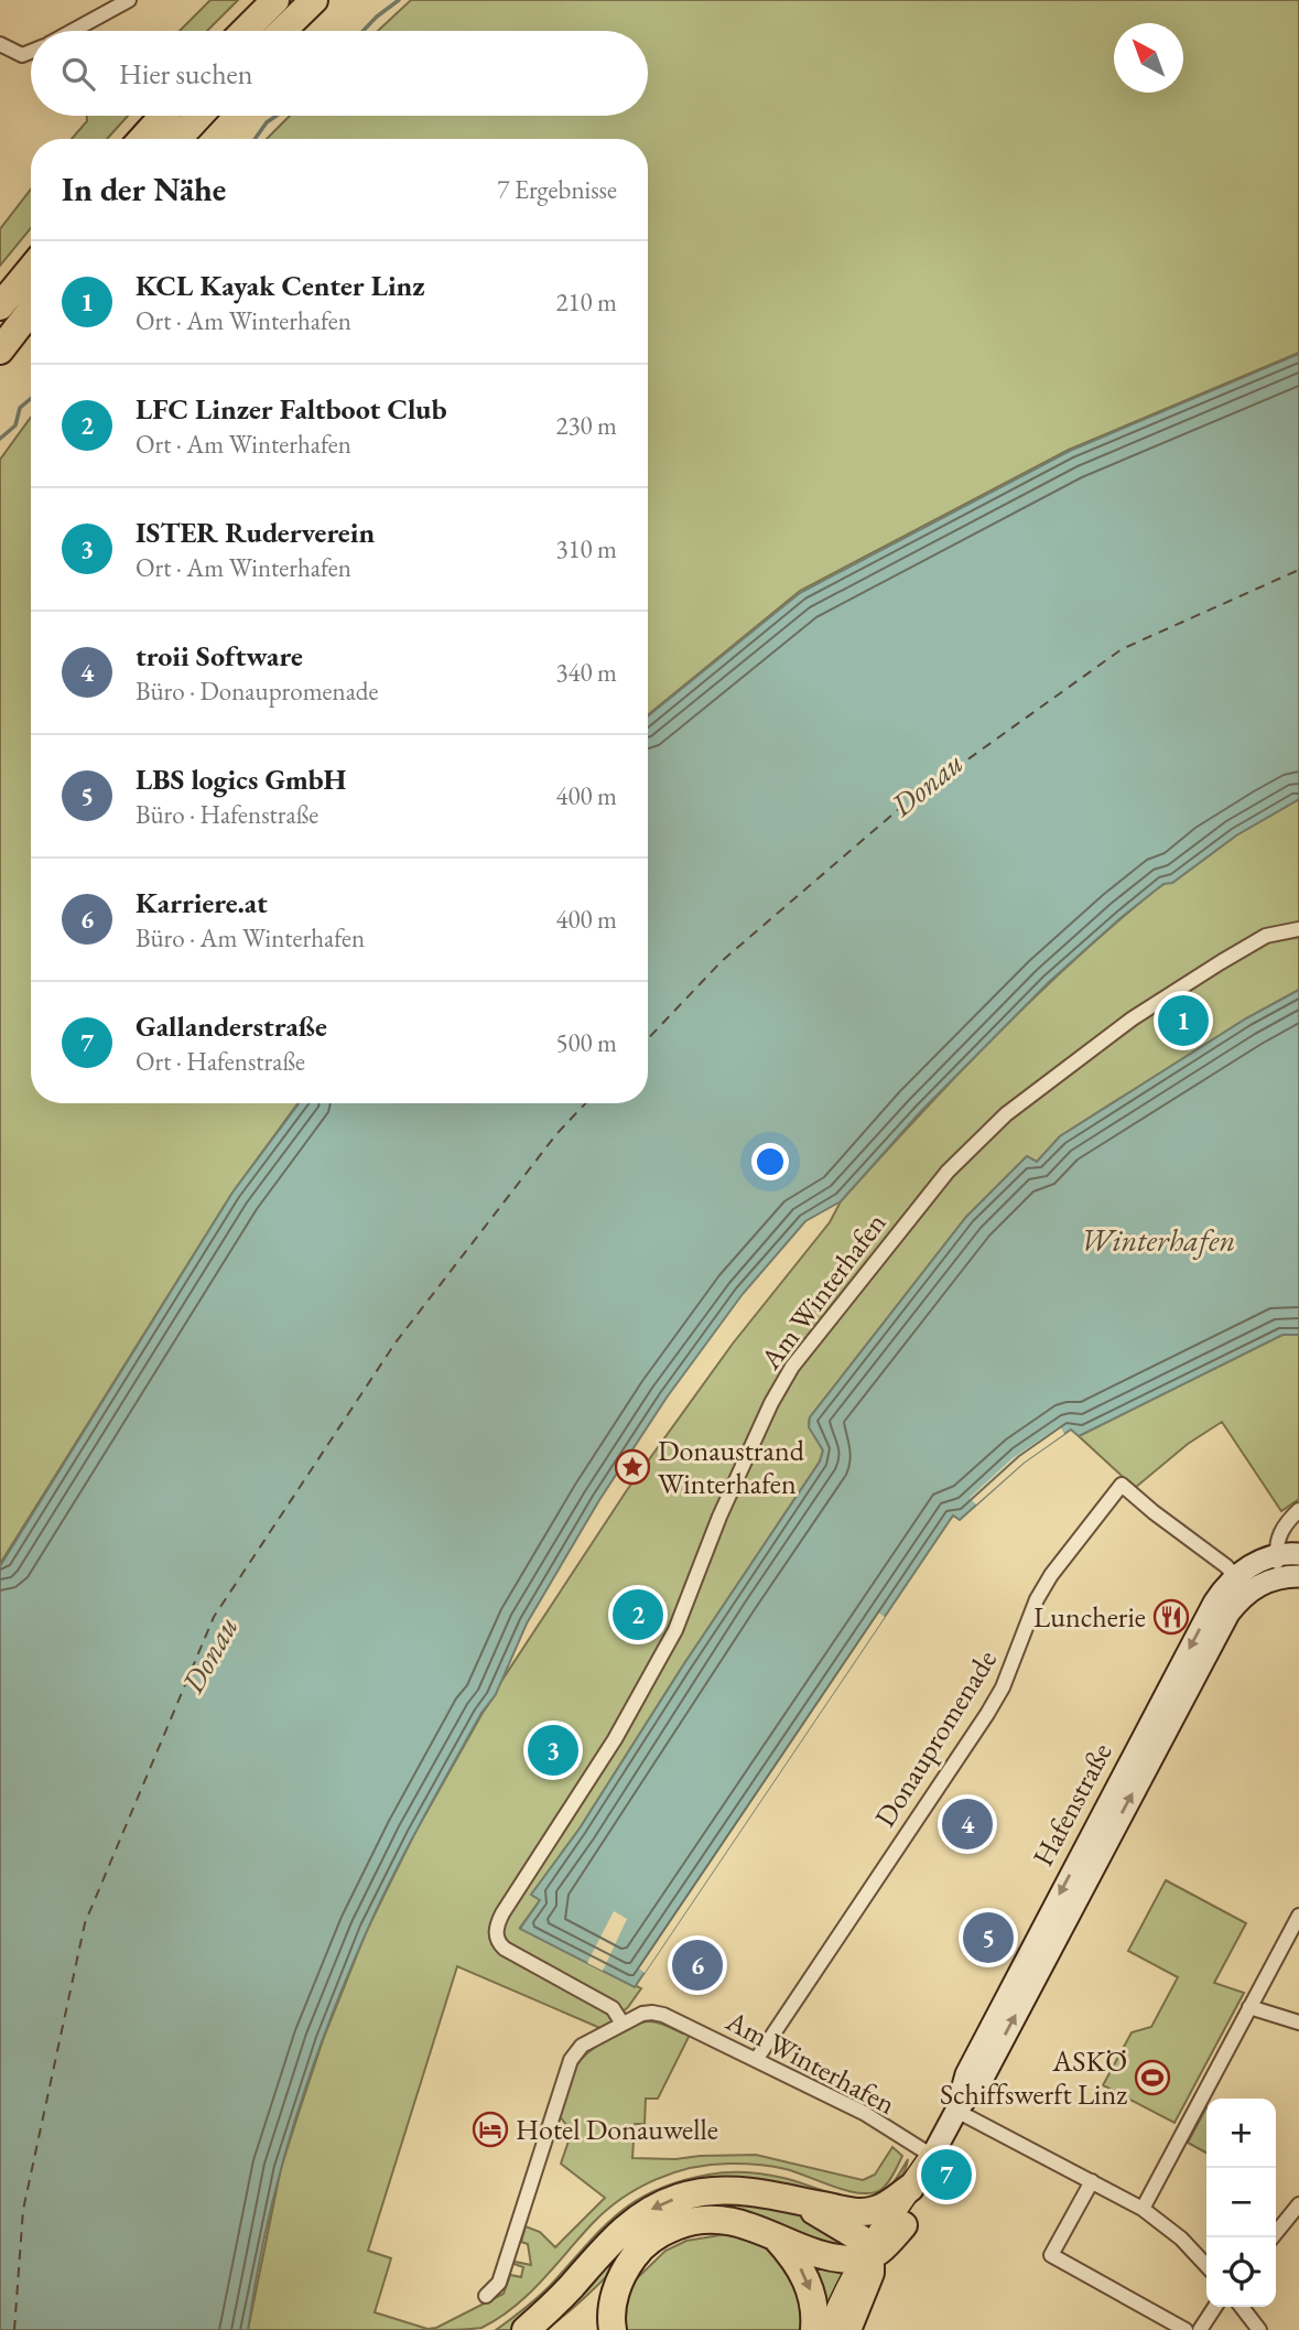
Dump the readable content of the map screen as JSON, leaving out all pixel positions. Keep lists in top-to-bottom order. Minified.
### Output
{"streets":{"main road":["Hafenstraße"],"street":["Am Winterhafen","Donaupromenade"]},"crossings":[["Am Winterhafen","Donaupromenade"],["Am Winterhafen","Hafenstraße"],["Donaupromenade","Hafenstraße"]],"water":["Donau","Winterhafen"],"places":{"place":["Donaustrand Winterhafen"],"restaurant":["Luncherie"],"sports":["ASKÖ Schiffswerft Linz"],"hotel":["Hotel Donauwelle"]},"north":"top left","page":{"search":"Hier suchen","heading":["In der Nähe","7 Ergebnisse"],"list":[{"mark":"1","name":"KCL Kayak Center Linz","note":"Ort · Am Winterhafen","value":"210 m"},{"mark":"2","name":"LFC Linzer Faltboot Club","note":"Ort · Am Winterhafen","value":"230 m"},{"mark":"3","name":"ISTER Ruderverein","note":"Ort · Am Winterhafen","value":"310 m"},{"mark":"4","name":"troii Software","note":"Büro · Donaupromenade","value":"340 m"},{"mark":"5","name":"LBS logics GmbH","note":"Büro · Hafenstraße","value":"400 m"},{"mark":"6","name":"Karriere.at","note":"Büro · Am Winterhafen","value":"400 m"},{"mark":"7","name":"Gallanderstraße","note":"Ort · Hafenstraße","value":"500 m"}],"pins":["1","2","3","4","5","6","7"],"map_buttons":["+","−"]}}
